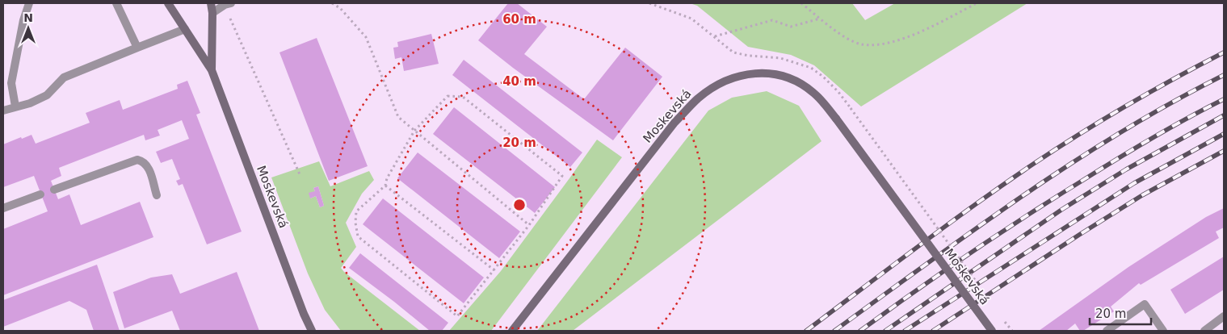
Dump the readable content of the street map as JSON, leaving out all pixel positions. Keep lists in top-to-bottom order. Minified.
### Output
{"streets":{"street":["Moskevská"]},"scale_bar":"20 m","north":"top","rings":["60 m","40 m","20 m"]}
